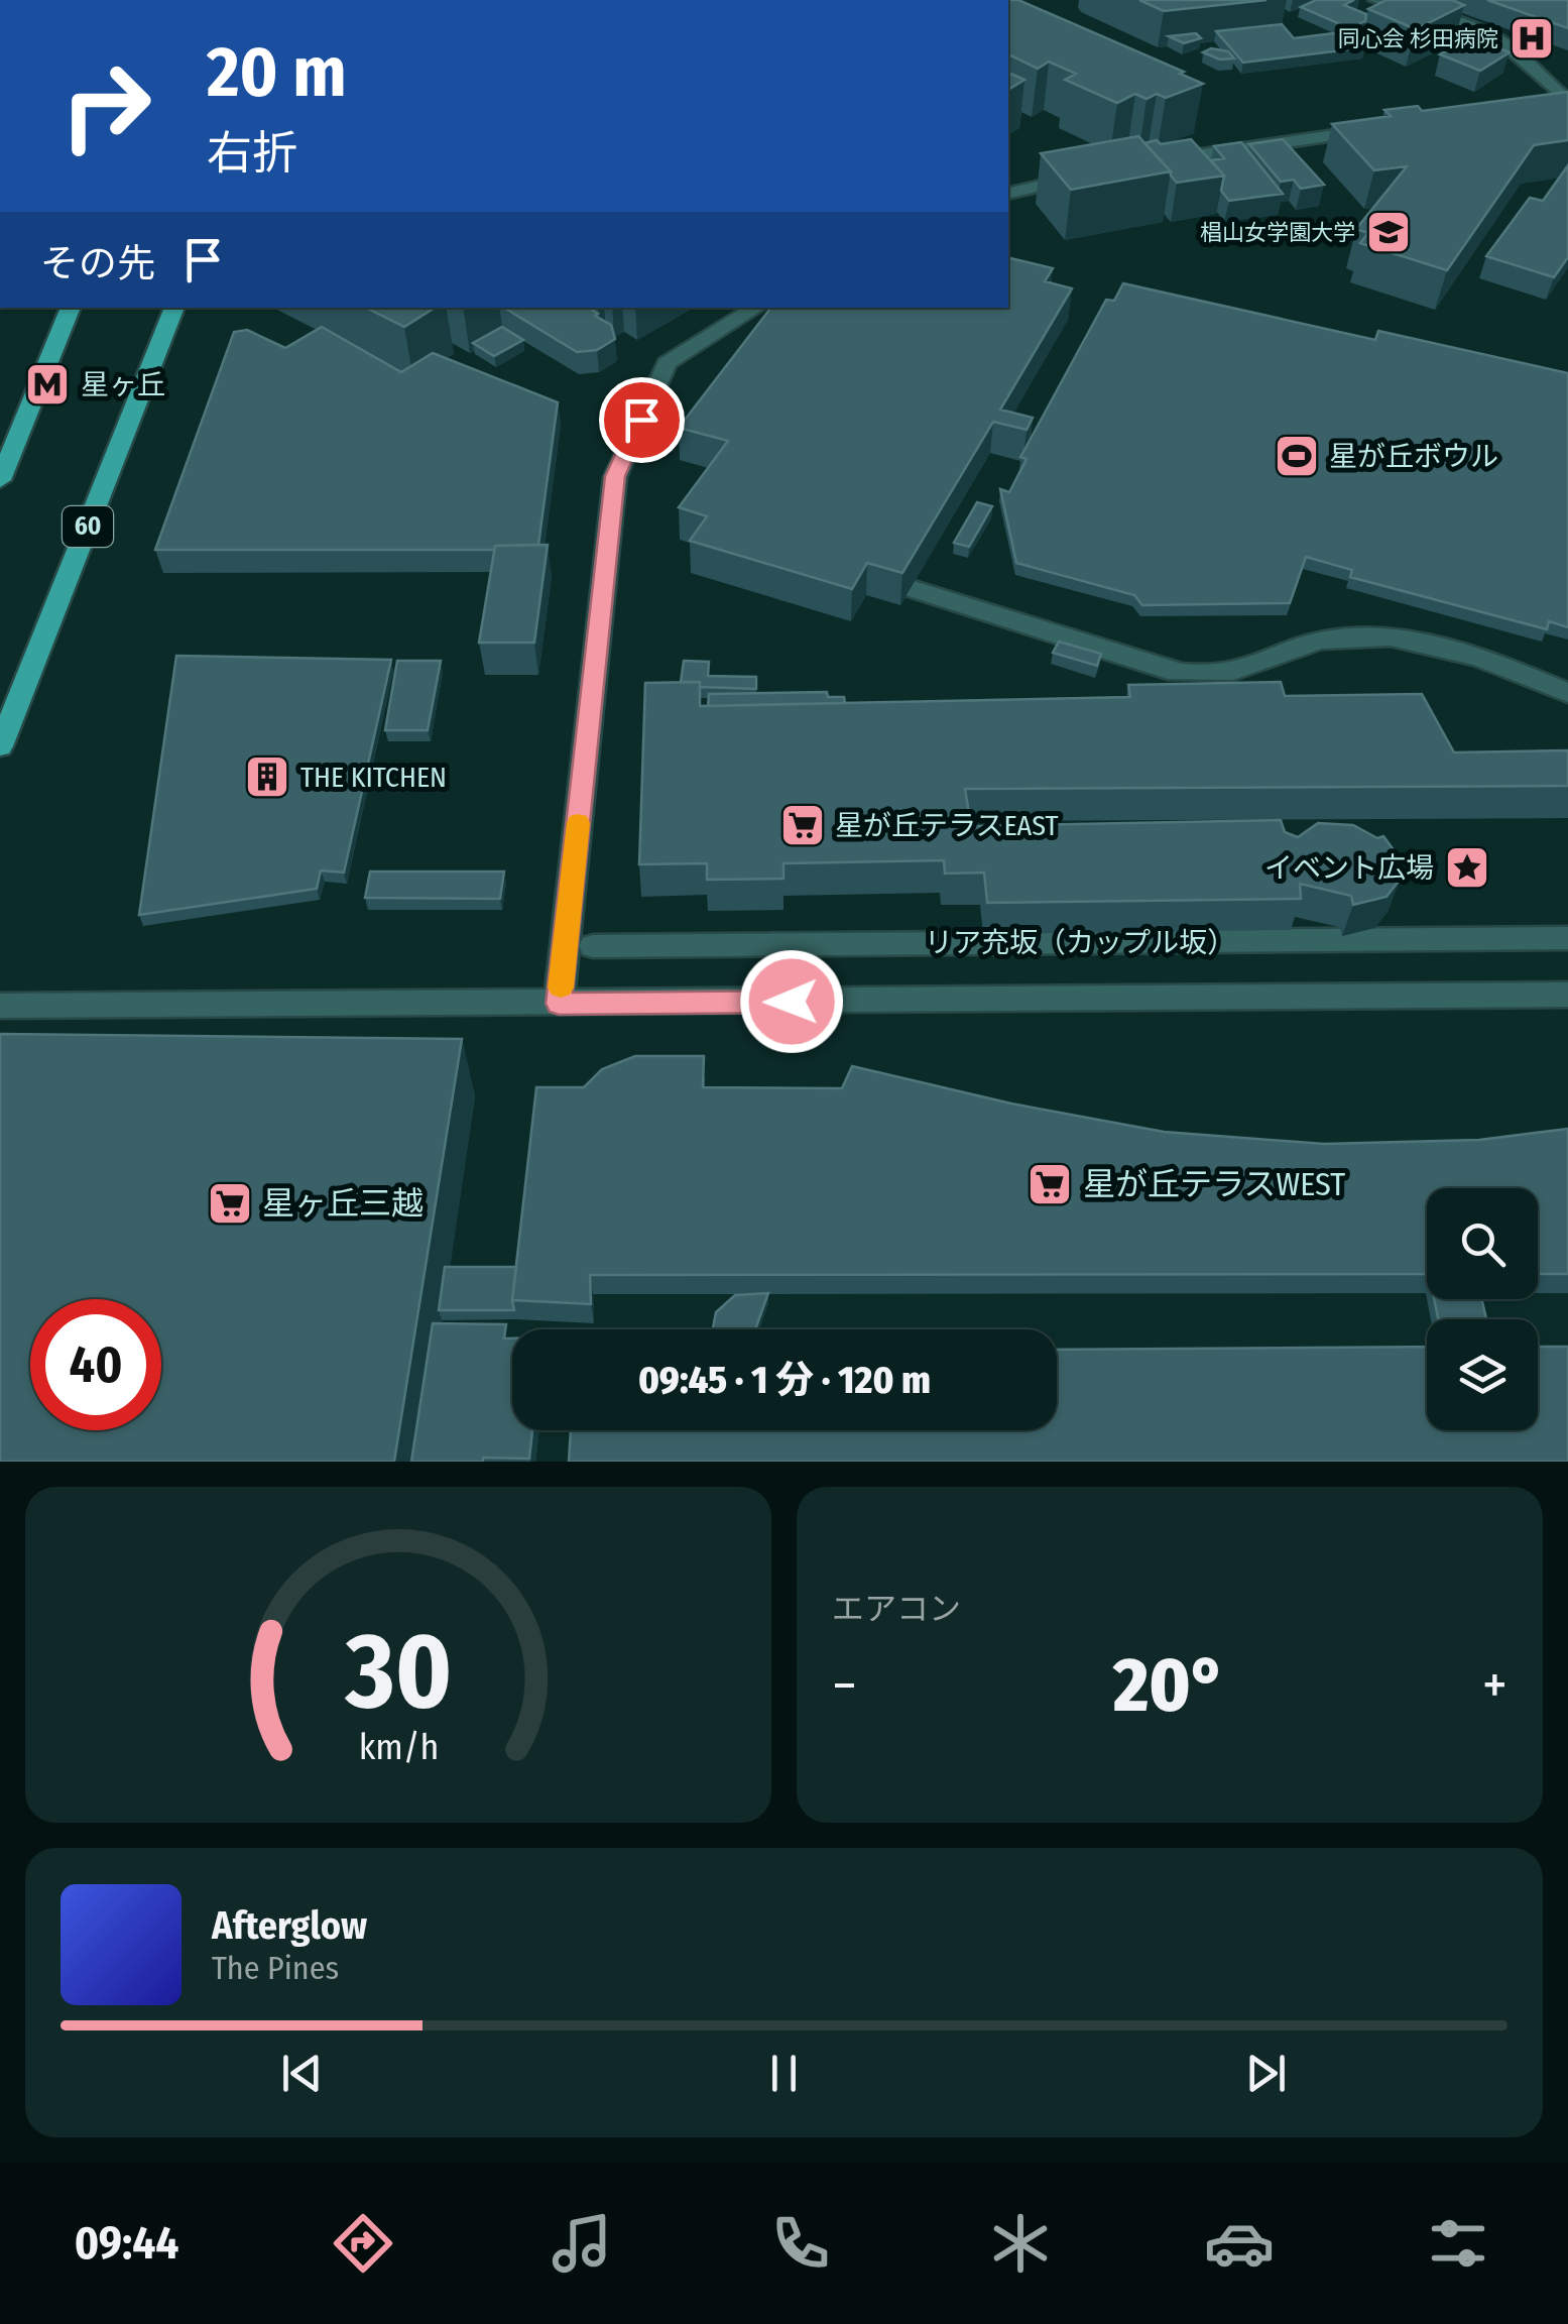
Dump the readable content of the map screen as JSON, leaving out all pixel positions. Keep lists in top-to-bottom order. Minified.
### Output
{"streets":{"main road":["60"],"street":["リア充坂（カップル坂）"]},"places":{"hospital":["同心会 杉田病院"],"school or university":["椙山女学園大学"],"metro station":["星ヶ丘"],"sports":["星が丘ボウル"],"building":["THE KITCHEN"],"supermarket":["星が丘テラスEAST","星が丘テラスWEST","星ヶ丘三越"],"place":["イベント広場"]},"page":{"turn":["20 m","右折"],"then":"その先","limit":"40","trip":"09:45 · 1 分 · 120 m","tile":"エアコン","heat":["−","20°","+"],"song":["Afterglow","The Pines"],"tabs":"09:44","gauge":["30","km/h"]}}
